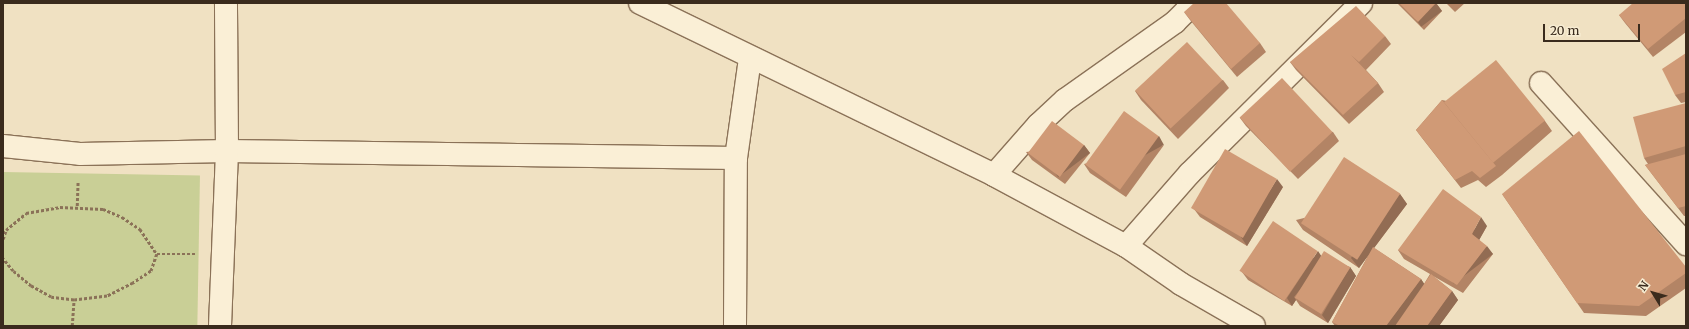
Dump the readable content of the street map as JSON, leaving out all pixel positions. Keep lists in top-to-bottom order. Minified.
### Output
{"scale_bar":"20 m","north":"top left"}
